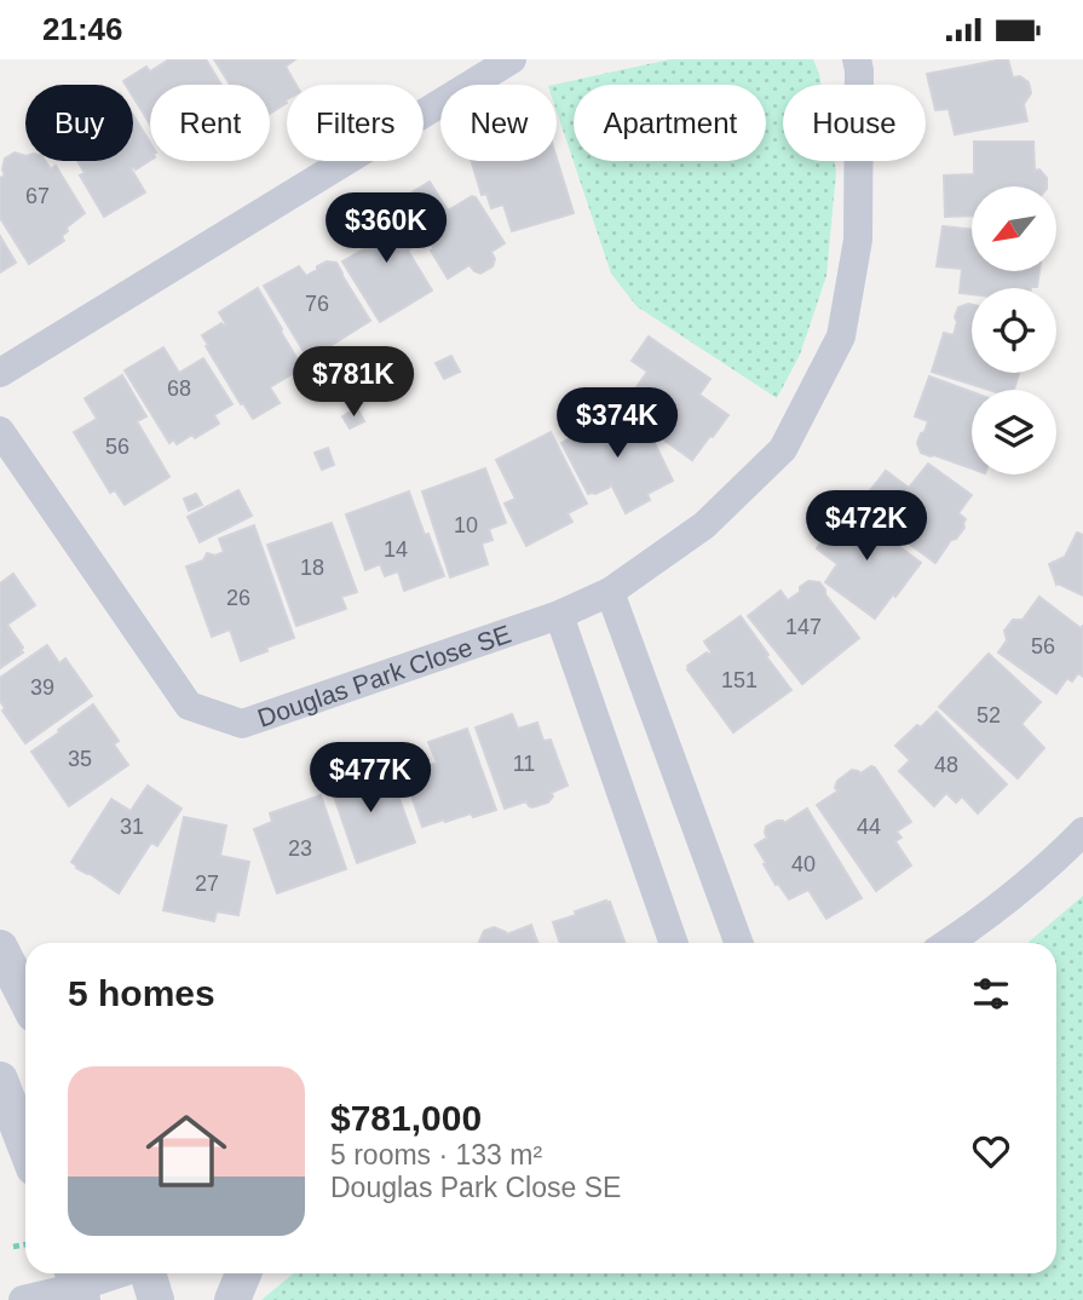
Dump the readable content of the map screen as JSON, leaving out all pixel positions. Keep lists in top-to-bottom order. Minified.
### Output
{"streets":{"street":["Douglas Park Close SE"]},"house_numbers":["67","76","68","56","10","14","18","26","147","56","151","39","52","35","11","48","31","44","23","40","27"],"north":"bottom left","page":{"status":"21:46","chip":["Buy","Rent","Filters","New","Apartment","House"],"price":["$360K","$781K","$374K","$472K","$477K"],"heading":"5 homes","list":[{"name":"$781,000","note":"5 rooms · 133 m² · Douglas Park Close SE"}]}}
